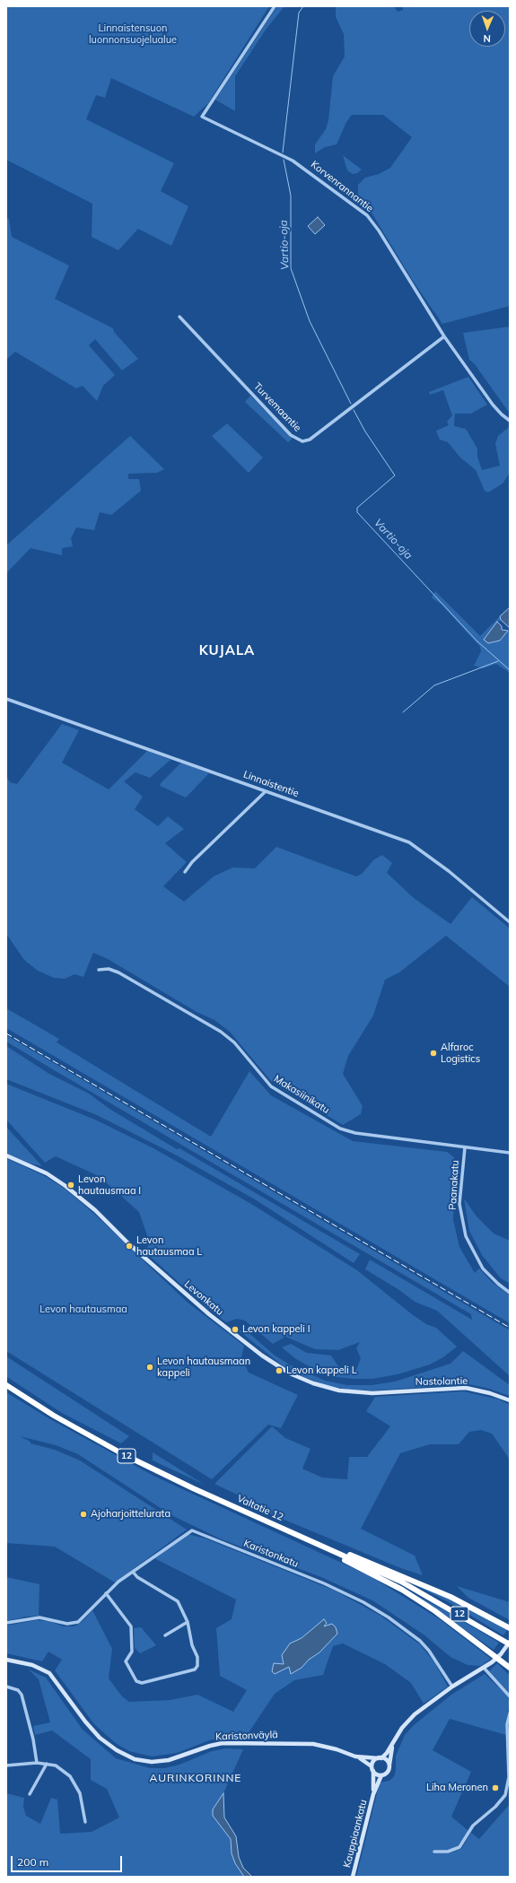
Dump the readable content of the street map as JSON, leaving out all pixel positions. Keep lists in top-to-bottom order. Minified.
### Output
{"streets":{"highway":["12","Valtatie 12"],"street":["Korvenrannantie","Turvemaantie","Linnaistentie","Makasiinikatu","Paanakatu","Levonkatu","Nastolantie","Karistonkatu","Karistonväylä","Kauppiaankatu"]},"crossings":[["Korvenrannantie","Turvemaantie"],["Makasiinikatu","Paanakatu"],["Levonkatu","Nastolantie"],["12","Valtatie 12"],["Karistonväylä","Kauppiaankatu"]],"districts":["KUJALA","AURINKORINNE"],"water":["Vartio-oja"],"parks":["Linnaistensuon luonnonsuojelualue","Levon hautausmaa"],"places":["Alfaroc Logistics","Levon hautausmaa I","Levon hautausmaa L","Levon kappeli I","Levon hautausmaan kappeli","Levon kappeli L","Ajoharjoittelurata","Liha Meronen"],"scale_bar":"200 m","north":"bottom"}
